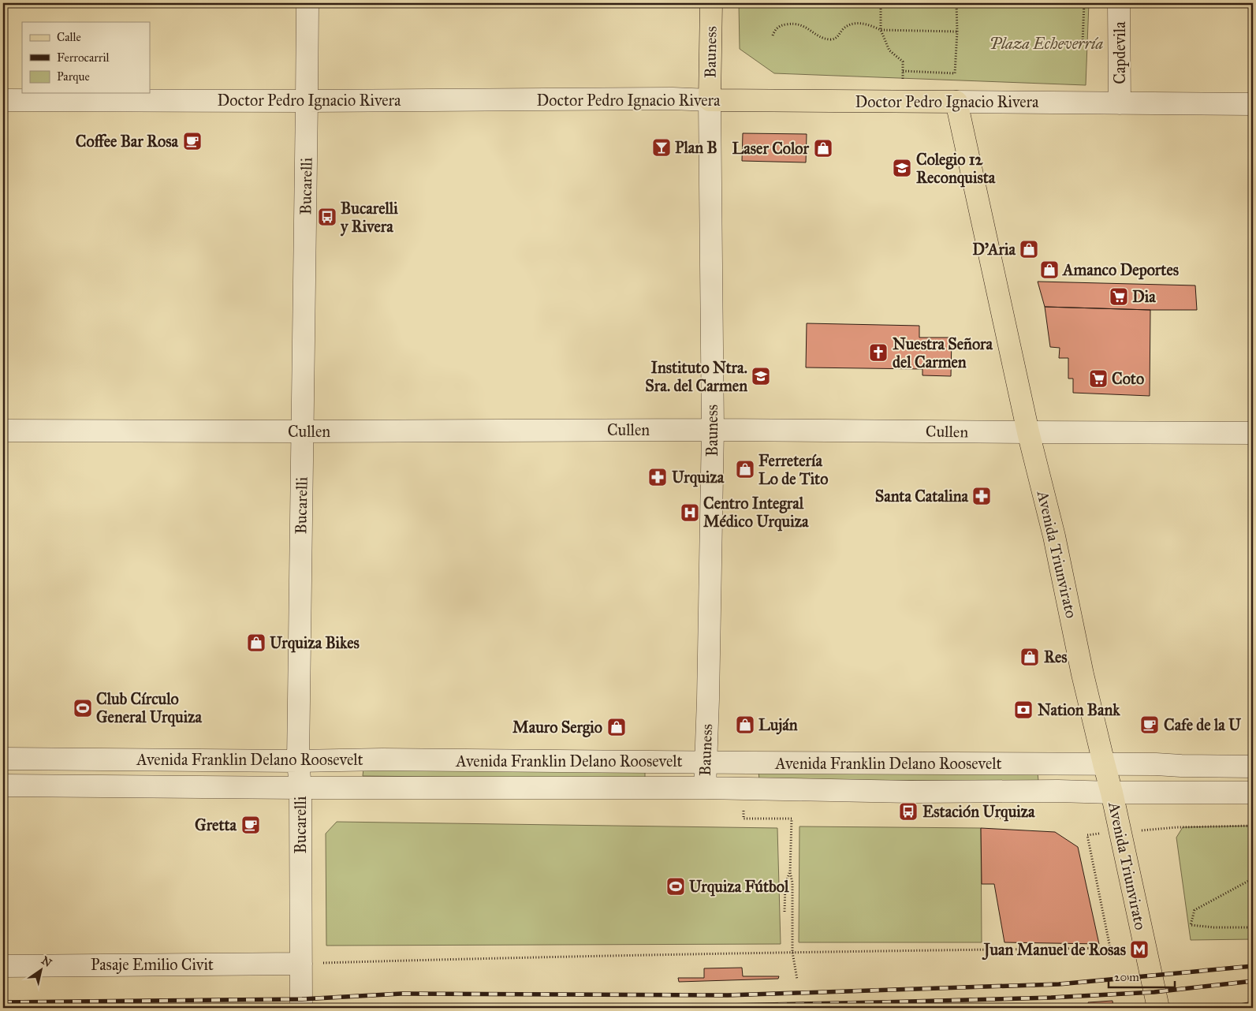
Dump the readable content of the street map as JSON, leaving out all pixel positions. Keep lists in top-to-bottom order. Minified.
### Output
{"streets":{"main road":["Bauness","Doctor Pedro Ignacio Rivera","Avenida Triunvirato"],"street":["Capdevila","Bucarelli","Cullen","Avenida Franklin Delano Roosevelt","Pasaje Emilio Civit"]},"crossings":[["Bauness","Doctor Pedro Ignacio Rivera"],["Bauness","Cullen"],["Bauness","Avenida Franklin Delano Roosevelt"],["Capdevila","Doctor Pedro Ignacio Rivera"],["Doctor Pedro Ignacio Rivera","Bucarelli"],["Doctor Pedro Ignacio Rivera","Avenida Triunvirato"],["Bucarelli","Cullen"],["Bucarelli","Avenida Franklin Delano Roosevelt"],["Bucarelli","Pasaje Emilio Civit"],["Cullen","Avenida Triunvirato"],["Avenida Triunvirato","Avenida Franklin Delano Roosevelt"]],"parks":["Plaza Echeverría"],"places":{"cafe":["Coffee Bar Rosa","Cafe de la U","Gretta"],"bar":["Plan B"],"shop":["Laser Color","D'Aria","Amanco Deportes","Ferretería Lo de Tito","Urquiza Bikes","Res","Luján","Mauro Sergio"],"school or university":["Colegio 12 Reconquista","Instituto Ntra. Sra. del Carmen"],"bus stop":["Bucarelli y Rivera","Estación Urquiza"],"supermarket":["Dia","Coto"],"church":["Nuestra Señora del Carmen"],"pharmacy":["Urquiza","Santa Catalina"],"hospital":["Centro Integral Médico Urquiza"],"sports":["Club Círculo General Urquiza","Urquiza Fútbol"],"bank":["Nation Bank"],"metro station":["Juan Manuel de Rosas"]},"legend":["Calle","Ferrocarril","Parque"],"scale_bar":"20 m","north":"top right"}
